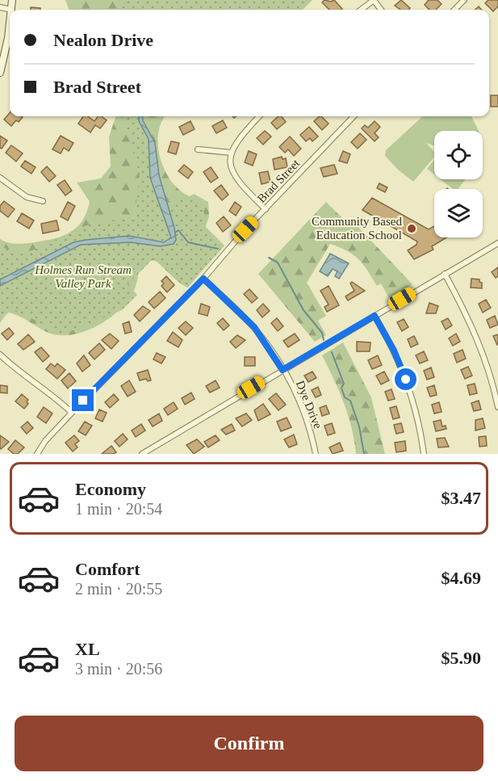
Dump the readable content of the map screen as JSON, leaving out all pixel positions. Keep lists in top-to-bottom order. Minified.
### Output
{"streets":{"street":["Brad Street","Dye Drive"]},"crossings":[["Brad Street","Dye Drive"]],"parks":["Holmes Run Stream Valley Park"],"places":["Community Based Education School"],"page":{"banner":["Nealon Drive","Brad Street"],"list":[{"name":"Economy","note":"1 min · 20:54","value":"$3.47"},{"name":"Comfort","note":"2 min · 20:55","value":"$4.69"},{"name":"XL","note":"3 min · 20:56","value":"$5.90"}],"buttons":"Confirm"}}
